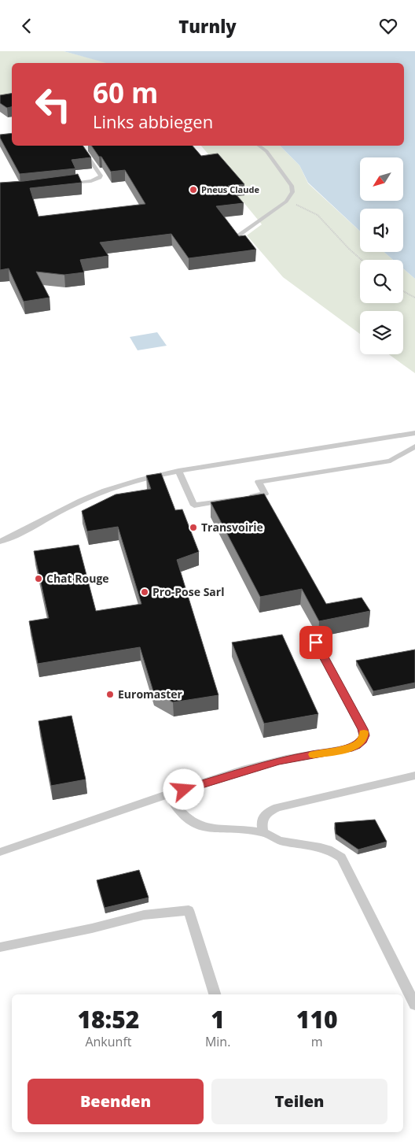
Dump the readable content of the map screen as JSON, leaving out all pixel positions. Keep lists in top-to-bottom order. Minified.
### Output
{"places":["Pneus Claude","Transvoirie","Chat Rouge","Pro-Pose Sarl","Euromaster"],"north":"bottom left","page":{"header":"Turnly","turn":["60 m","Links abbiegen"],"eta":["18:52","Ankunft","1","Min.","110","m"],"buttons":["Beenden","Teilen"]}}
